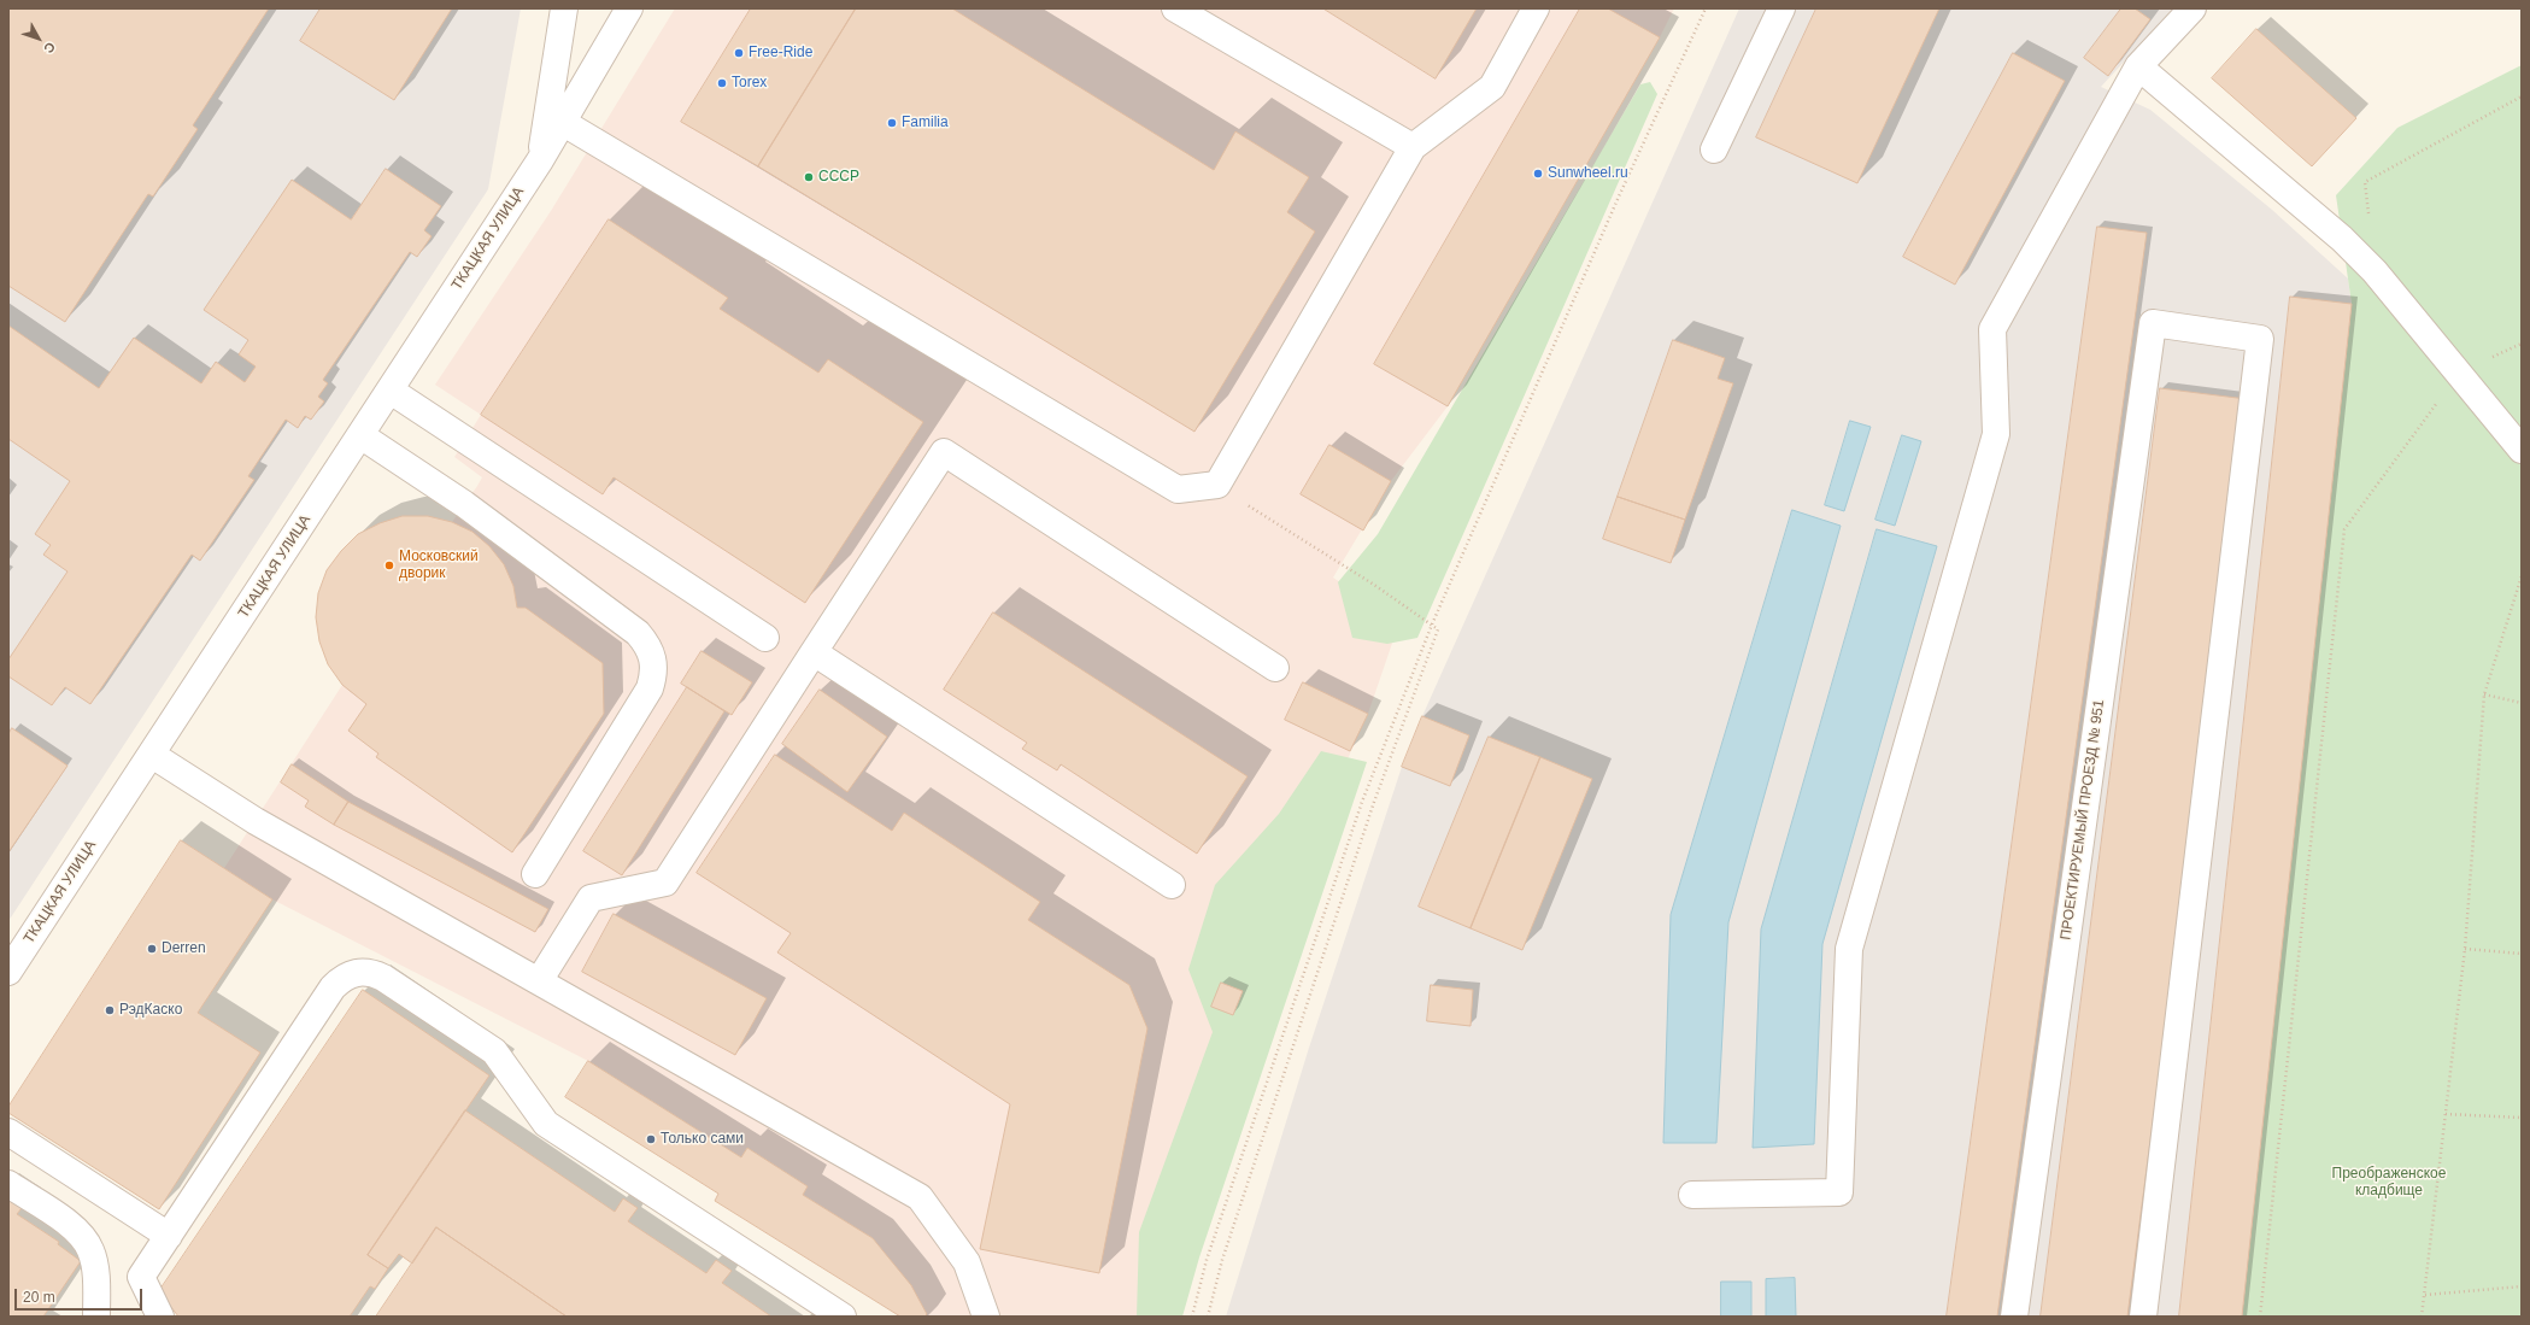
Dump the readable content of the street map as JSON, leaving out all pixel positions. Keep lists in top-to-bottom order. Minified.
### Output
{"streets":{"street":["ТКАЦКАЯ УЛИЦА","ПРОЕКТИРУЕМЫЙ ПРОЕЗД № 951"]},"parks":["Преображенское кладбище"],"places":["Free-Ride","Torex","Familia","Sunwheel.ru","СССР","Московский дворик","Derren","РэдКаско","Только сами"],"scale_bar":"20 m","north":"bottom right"}
